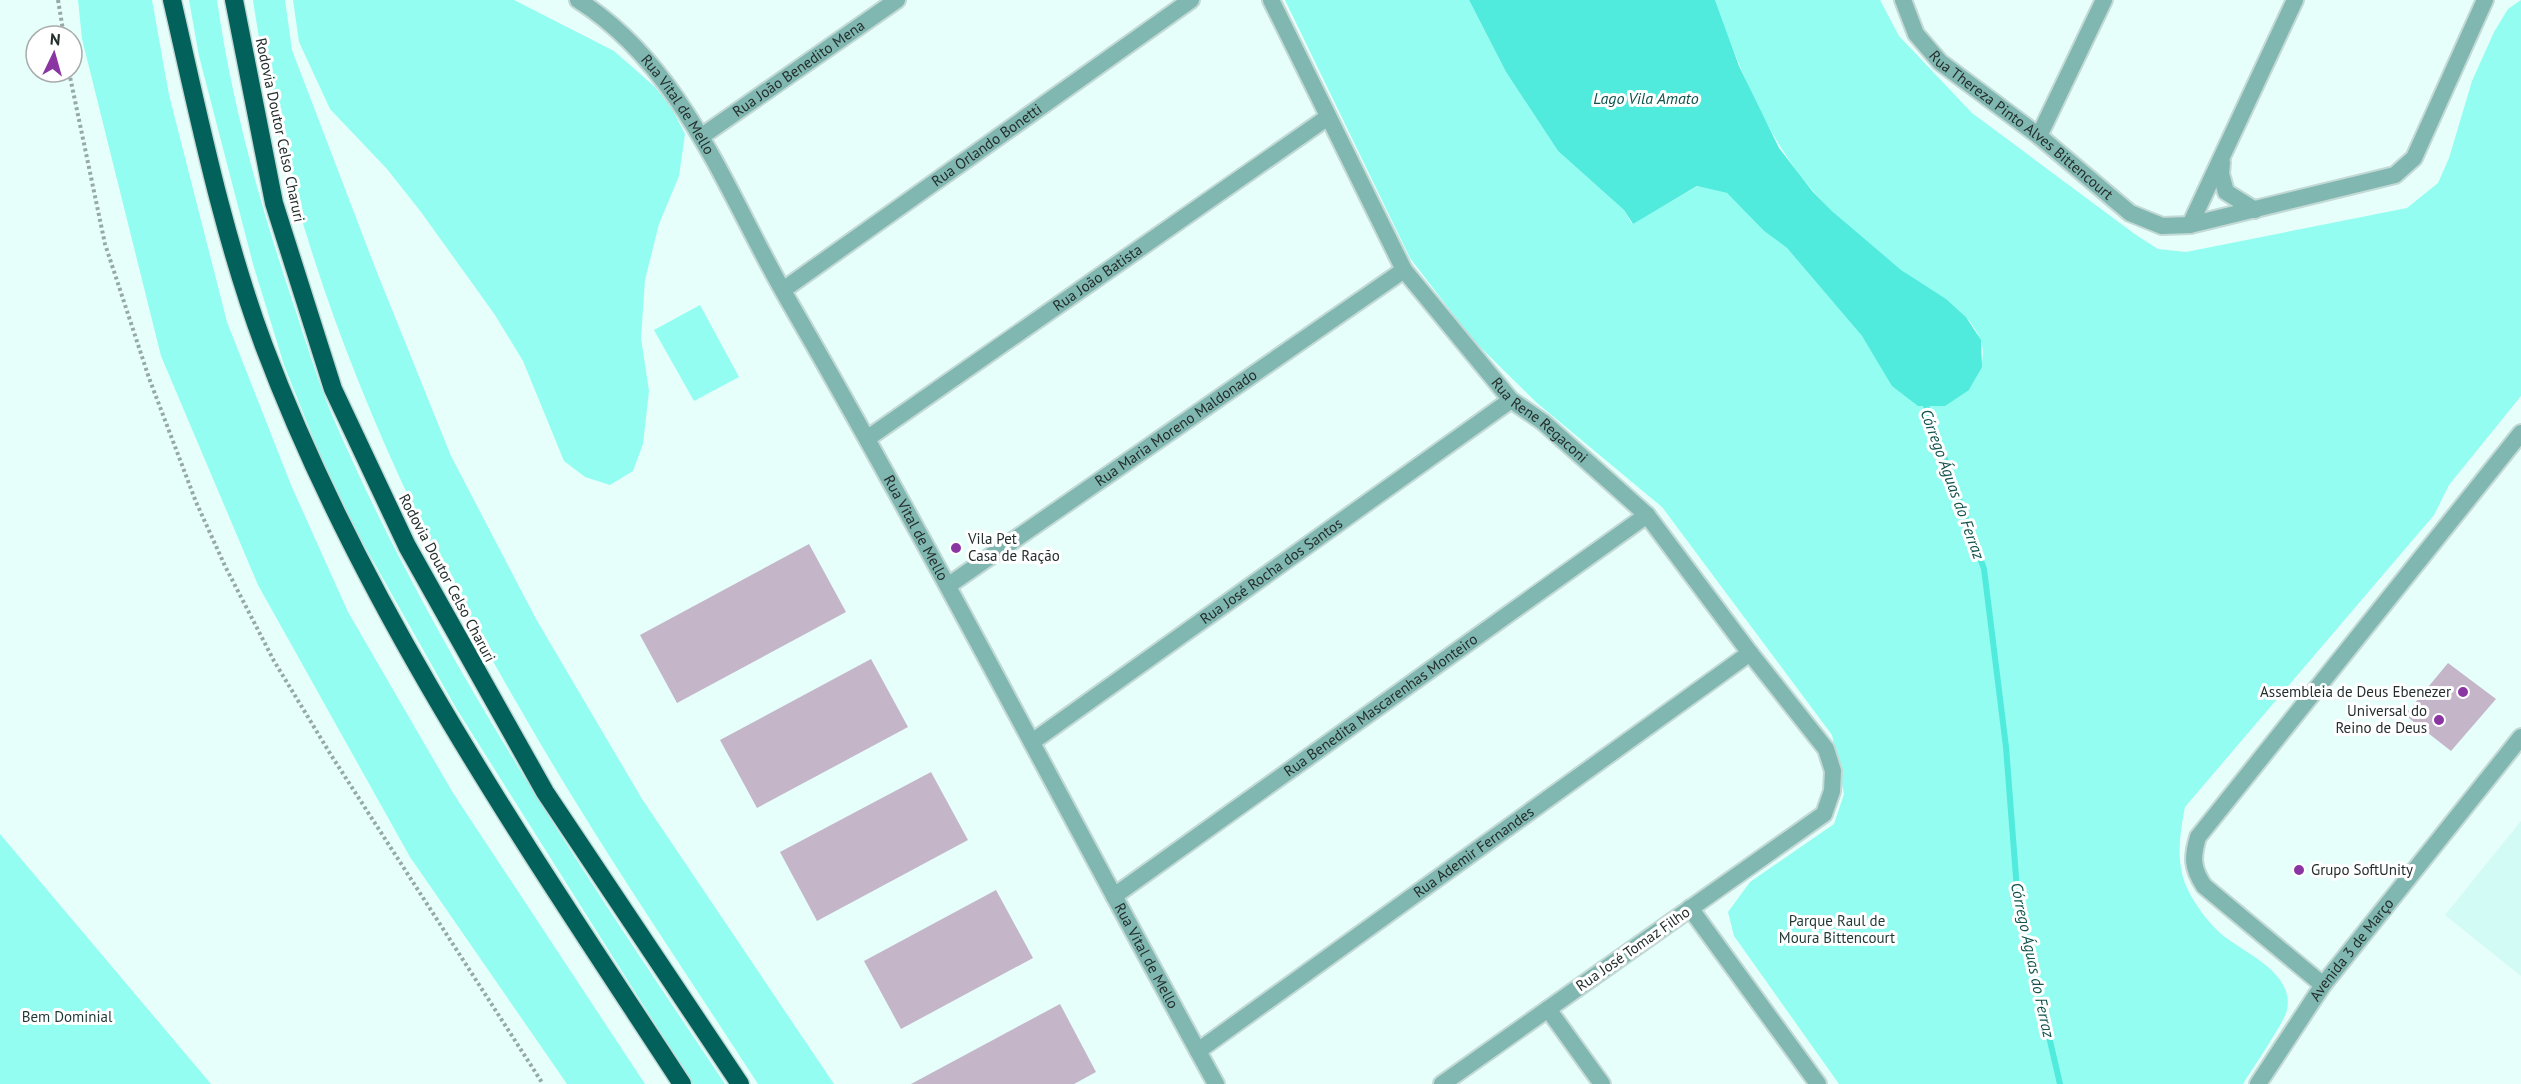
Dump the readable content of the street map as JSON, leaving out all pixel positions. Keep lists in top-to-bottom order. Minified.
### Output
{"streets":{"highway":["Rodovia Doutor Celso Charuri"],"street":["Rua João Benedito Mena","Rua Vital de Mello","Rua Thereza Pinto Alves Bittencourt","Rua Orlando Bonetti","Rua João Batista","Rua Rene Regaconi","Rua Maria Moreno Maldonado","Rua José Rocha dos Santos","Rua Benedita Mascarenhas Monteiro","Rua Ademir Fernandes","Rua José Tomaz Filho","Avenida 3 de Março"]},"crossings":[["Rua João Benedito Mena","Rua Vital de Mello"],["Rua Vital de Mello","Rua Orlando Bonetti"],["Rua Vital de Mello","Rua João Batista"],["Rua Vital de Mello","Rua Maria Moreno Maldonado"],["Rua Vital de Mello","Rua José Rocha dos Santos"],["Rua Vital de Mello","Rua Benedita Mascarenhas Monteiro"],["Rua Vital de Mello","Rua Ademir Fernandes"],["Rua João Batista","Rua Rene Regaconi"],["Rua Rene Regaconi","Rua Maria Moreno Maldonado"],["Rua Rene Regaconi","Rua José Rocha dos Santos"],["Rua Rene Regaconi","Rua Benedita Mascarenhas Monteiro"],["Rua Rene Regaconi","Rua Ademir Fernandes"],["Rua Rene Regaconi","Rua José Tomaz Filho"]],"water":["Lago Vila Amato","Córrego Águas do Ferraz"],"parks":["Parque Raul de Moura Bittencourt","Bem Dominial"],"places":["Vila Pet Casa de Ração","Assembleia de Deus Ebenezer","Universal do Reino de Deus","Grupo SoftUnity"],"north":"top"}
